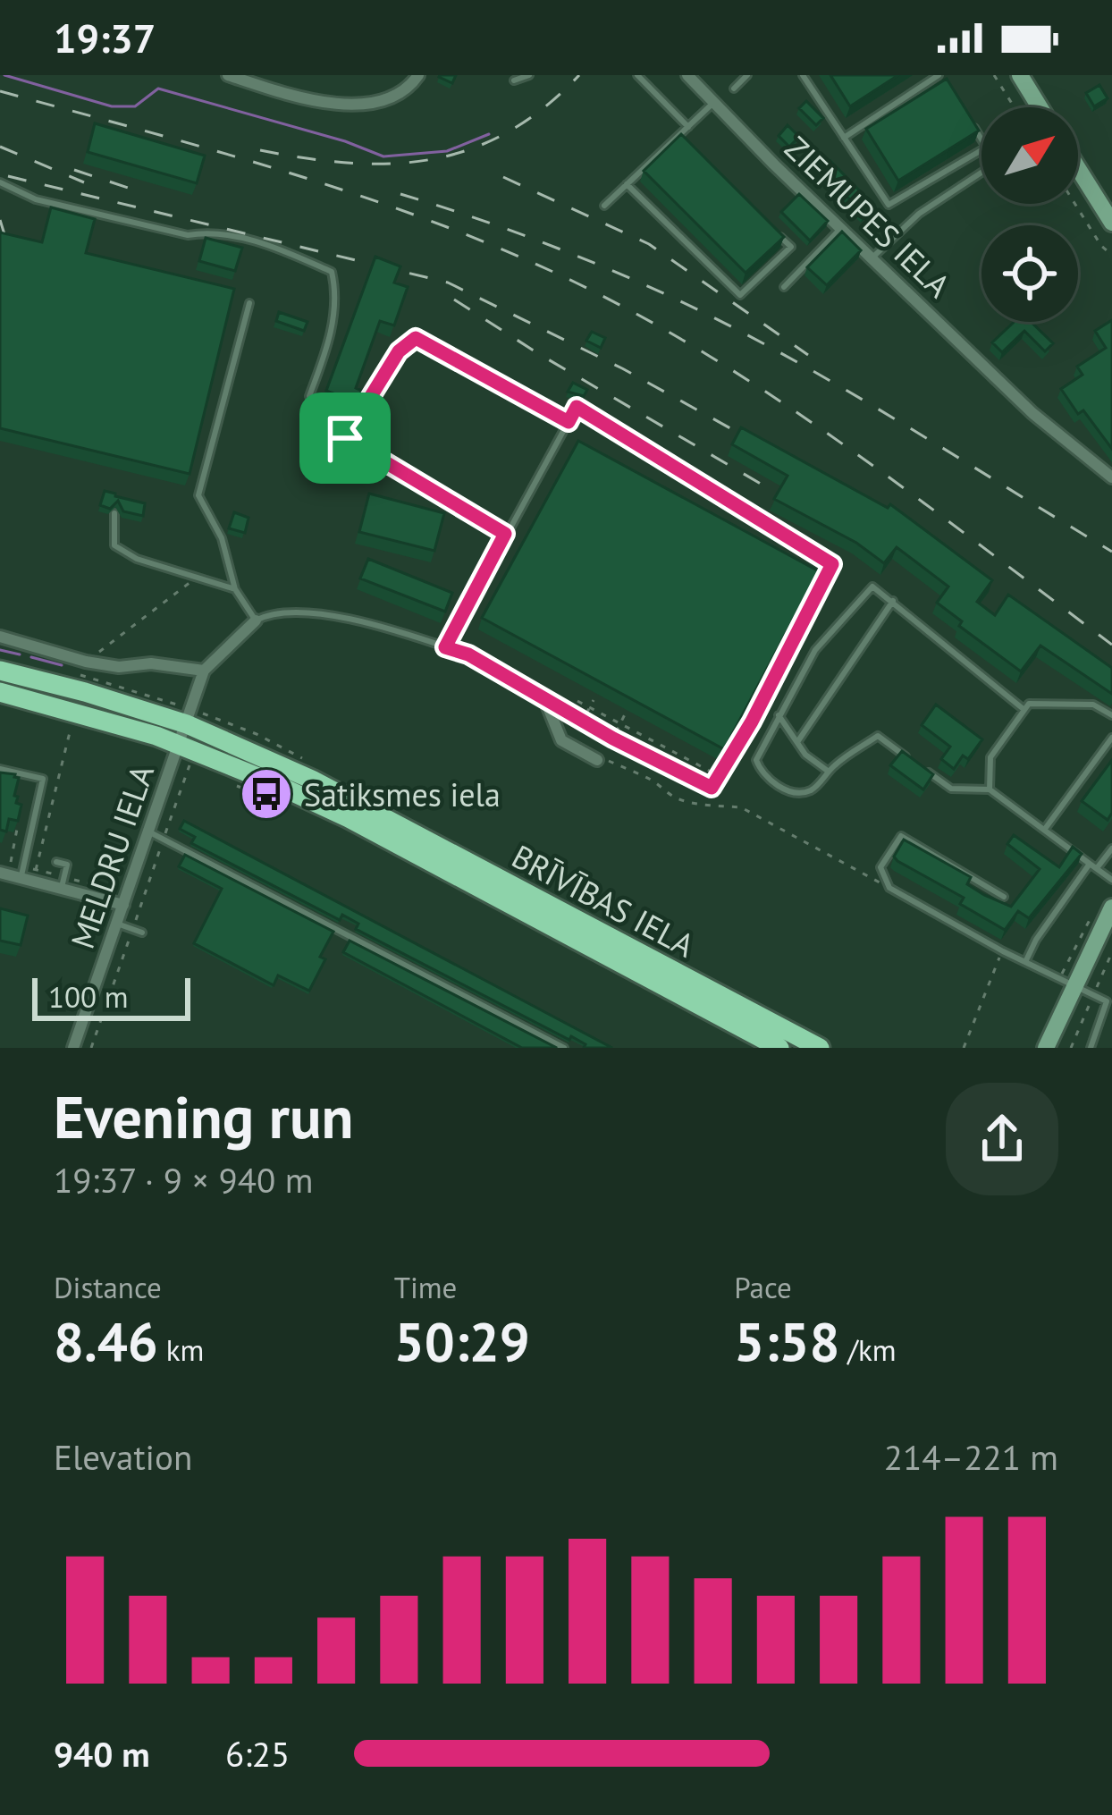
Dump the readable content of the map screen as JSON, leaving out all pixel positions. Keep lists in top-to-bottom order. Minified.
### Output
{"streets":{"highway":["BRĪVĪBAS IELA"],"street":["ZIEMUPES IELA","MELDRU IELA"]},"crossings":[["MELDRU IELA","BRĪVĪBAS IELA"]],"places":{"bus stop":["Satiksmes iela"]},"scale_bar":"100 m","north":"top right","page":{"status":"19:37","scale":"100 m","heading":["Evening run","19:37 · 9 × 940 m"],"stats":[["Distance","8.46 km"],["Time","50:29"],["Pace","5:58 /km"]],"chart":["Elevation","214–221 m"],"list":[{"name":"940 m","note":"6:25"}]}}
